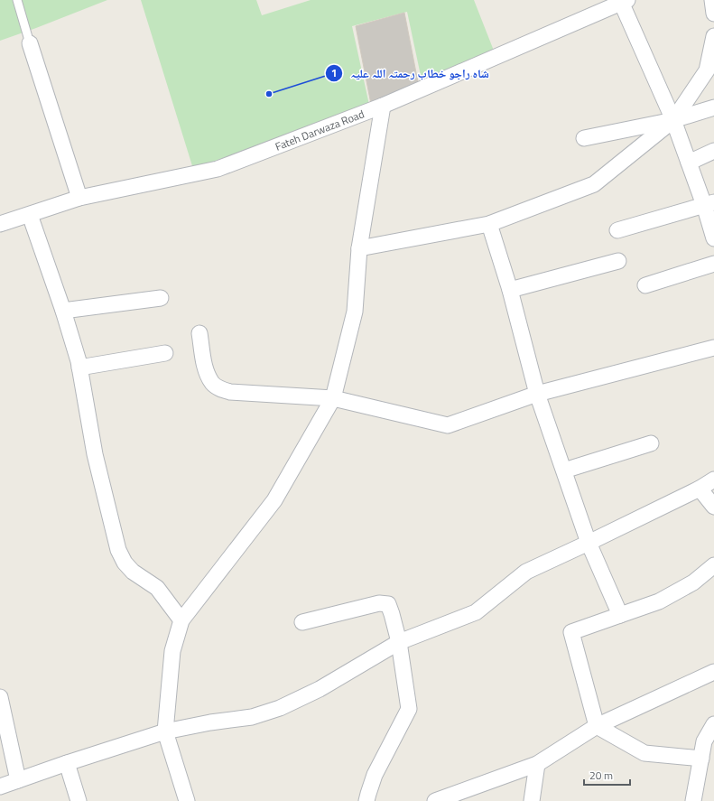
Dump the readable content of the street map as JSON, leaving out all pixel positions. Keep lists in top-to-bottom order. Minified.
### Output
{"streets":{"street":["Fateh Darwaza Road"]},"places":["شاہ راجو خطاب رحمتہ اللہ علیہ"],"scale_bar":"20 m"}
